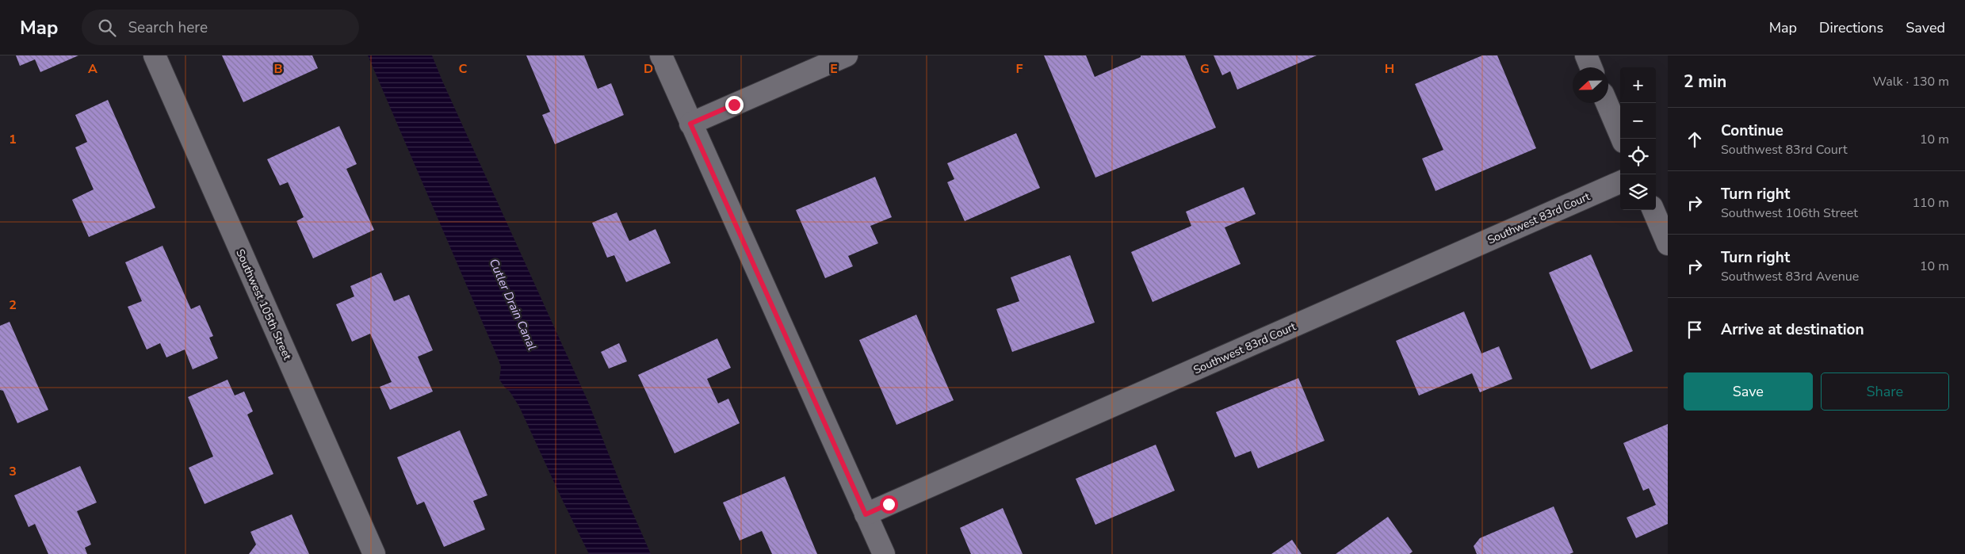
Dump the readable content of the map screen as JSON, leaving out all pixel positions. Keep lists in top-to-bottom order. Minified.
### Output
{"streets":{"street":["Southwest 83rd Court","Southwest 105th Street"]},"water":["Cutler Drain Canal"],"north":"left","page":{"header":"Map","search":"Search here","nav":["Map","Directions","Saved"],"heading":["2 min","Walk · 130 m"],"map_buttons":["+","−"],"list":[["Continue","Southwest 83rd Court","10 m"],["Turn right","Southwest 106th Street","110 m"],["Turn right","Southwest 83rd Avenue","10 m"],"Arrive at destination"],"buttons":["Save","Share"]},"grid":{"columns":["A","B","C","D","E","F","G","H"],"rows":["1","2","3"]}}
